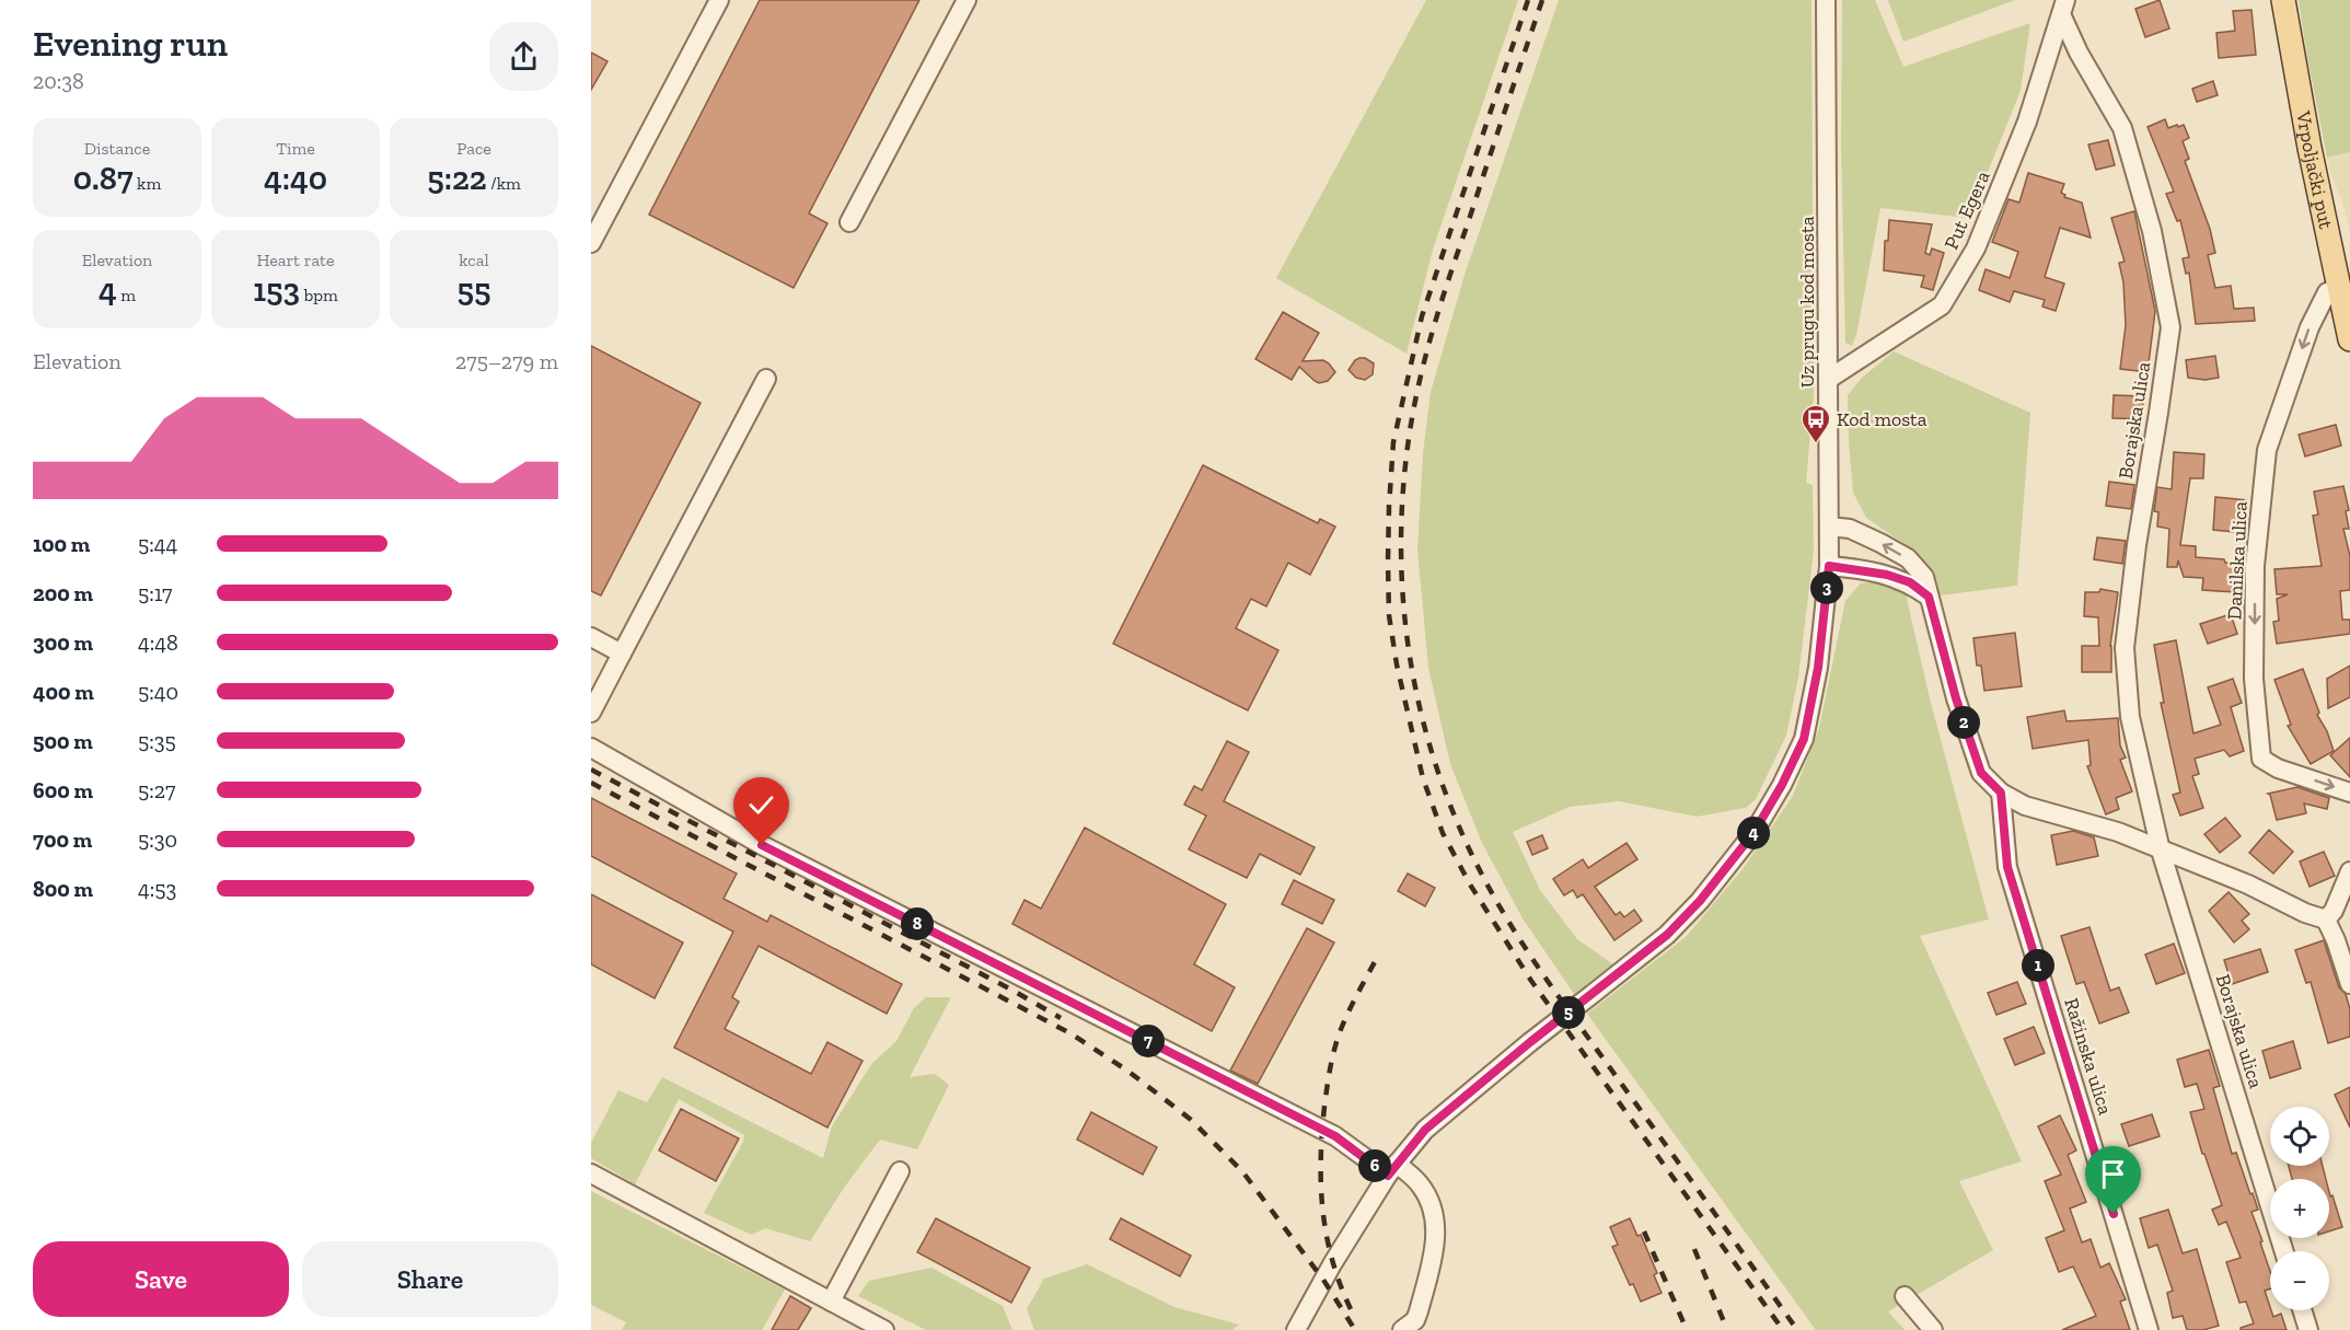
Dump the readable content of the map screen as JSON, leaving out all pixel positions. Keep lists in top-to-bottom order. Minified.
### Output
{"streets":{"main road":["Vrpoljački put"],"street":["Put Egera","Uz prugu kod mosta","Borajska ulica","Danilska ulica","Ražinska ulica"]},"crossings":[["Vrpoljački put","Danilska ulica"],["Put Egera","Uz prugu kod mosta"],["Put Egera","Borajska ulica"]],"one_way":["Danilska ulica"],"places":{"bus stop":["Kod mosta"]},"page":{"heading":["Evening run","20:38"],"stats":[["Distance","0.87 km"],["Time","4:40"],["Pace","5:22 /km"],["Elevation","4 m"],["Heart rate","153 bpm"],["kcal","55"]],"chart":["Elevation","275–279 m"],"list":[{"name":"100 m","note":"5:44"},{"name":"200 m","note":"5:17"},{"name":"300 m","note":"4:48"},{"name":"400 m","note":"5:40"},{"name":"500 m","note":"5:35"},{"name":"600 m","note":"5:27"},{"name":"700 m","note":"5:30"},{"name":"800 m","note":"4:53"}],"pins":["3","2","4","8","1","5","7","6"],"map_buttons":["+","−"],"buttons":["Save","Share"]}}
